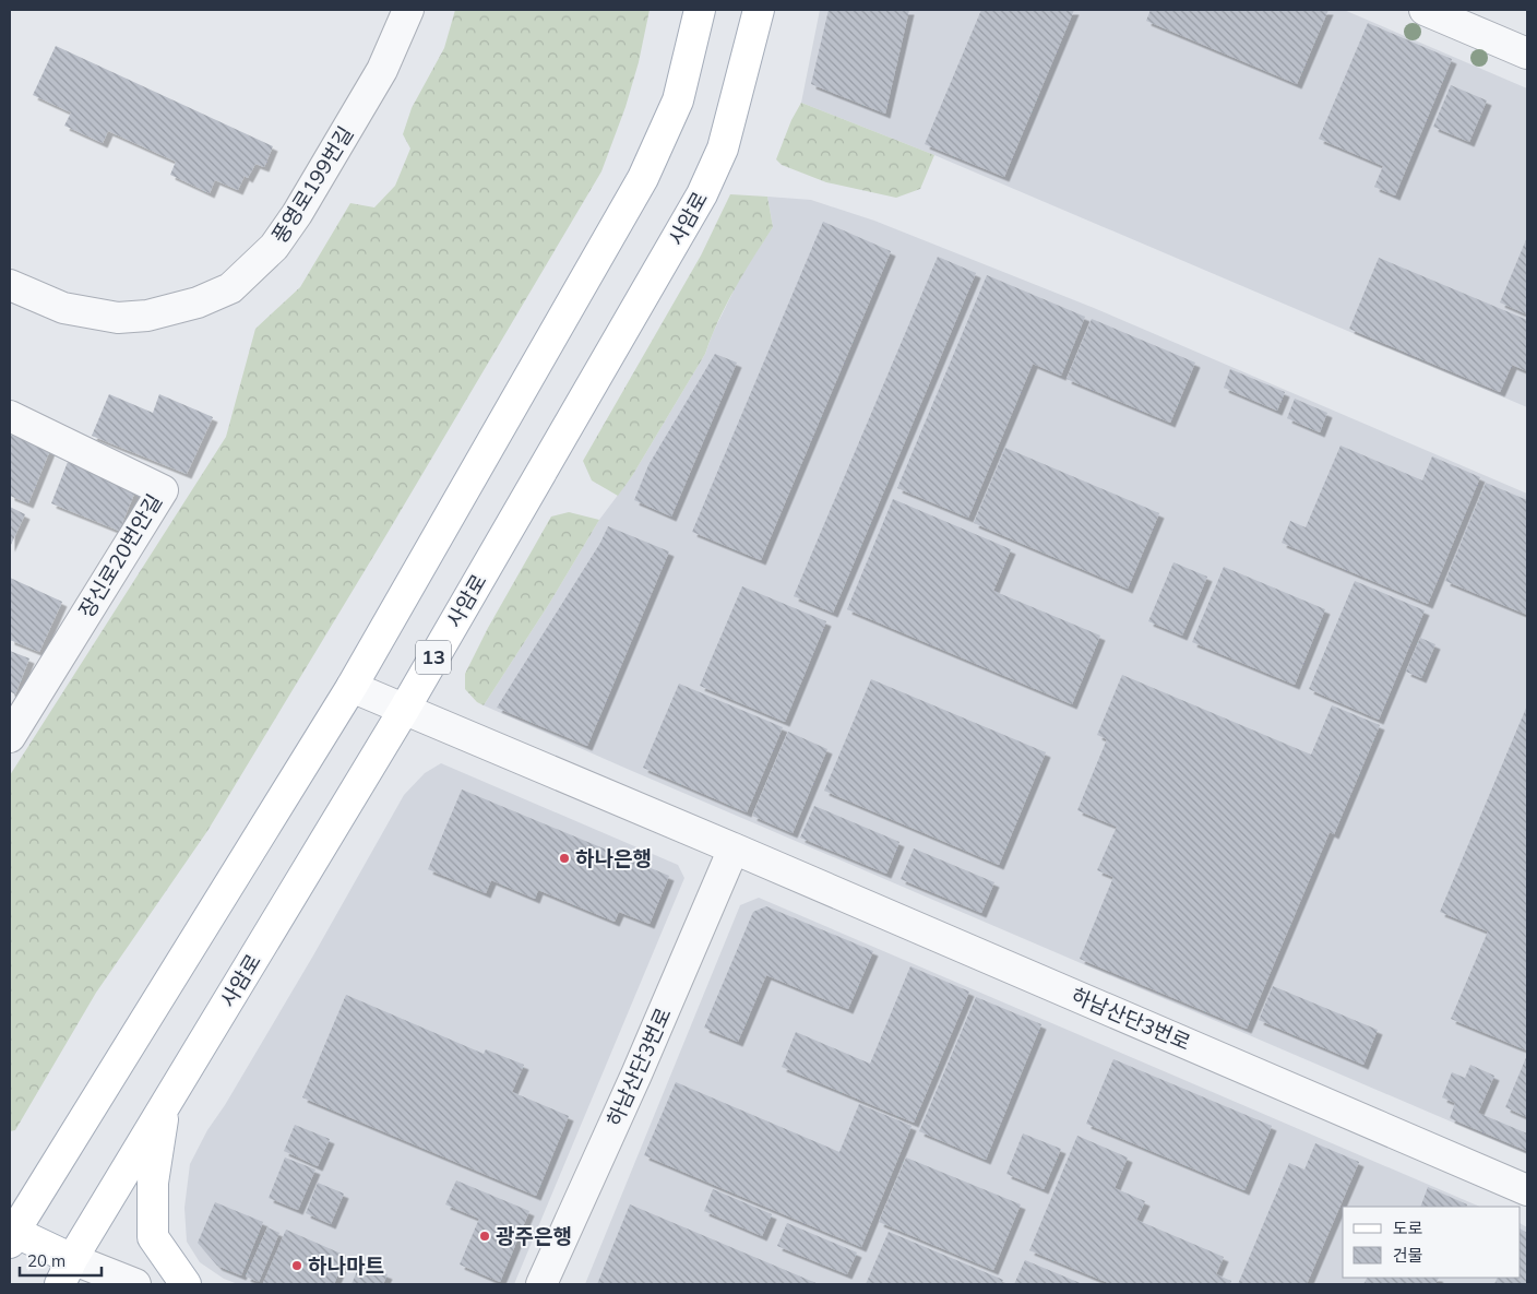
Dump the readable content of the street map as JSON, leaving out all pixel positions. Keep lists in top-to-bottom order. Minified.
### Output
{"streets":{"main road":["사암로","13"],"street":["풍영로199번길","장신로20번안길","하남산단3번로"]},"crossings":[["사암로","하남산단3번로"]],"places":["하나은행","광주은행","하나마트"],"legend":["도로","건물"],"scale_bar":"20 m"}
